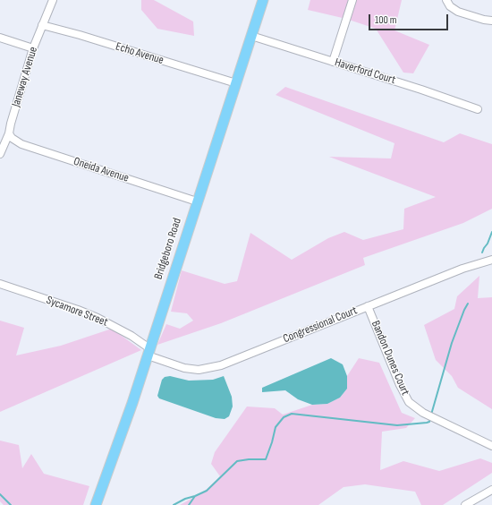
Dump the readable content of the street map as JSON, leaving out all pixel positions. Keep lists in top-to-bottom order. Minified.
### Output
{"streets":{"main road":["Bridgeboro Road"],"street":["Echo Avenue","Haverford Court","Janeway Avenue","Oneida Avenue","Sycamore Street","Congressional Court","Bandon Dunes Court"]},"crossings":[["Echo Avenue","Janeway Avenue"],["Echo Avenue","Bridgeboro Road"],["Haverford Court","Bridgeboro Road"],["Janeway Avenue","Oneida Avenue"],["Oneida Avenue","Bridgeboro Road"],["Bridgeboro Road","Sycamore Street"],["Bridgeboro Road","Congressional Court"],["Sycamore Street","Congressional Court"],["Congressional Court","Bandon Dunes Court"]],"scale_bar":"100 m"}
